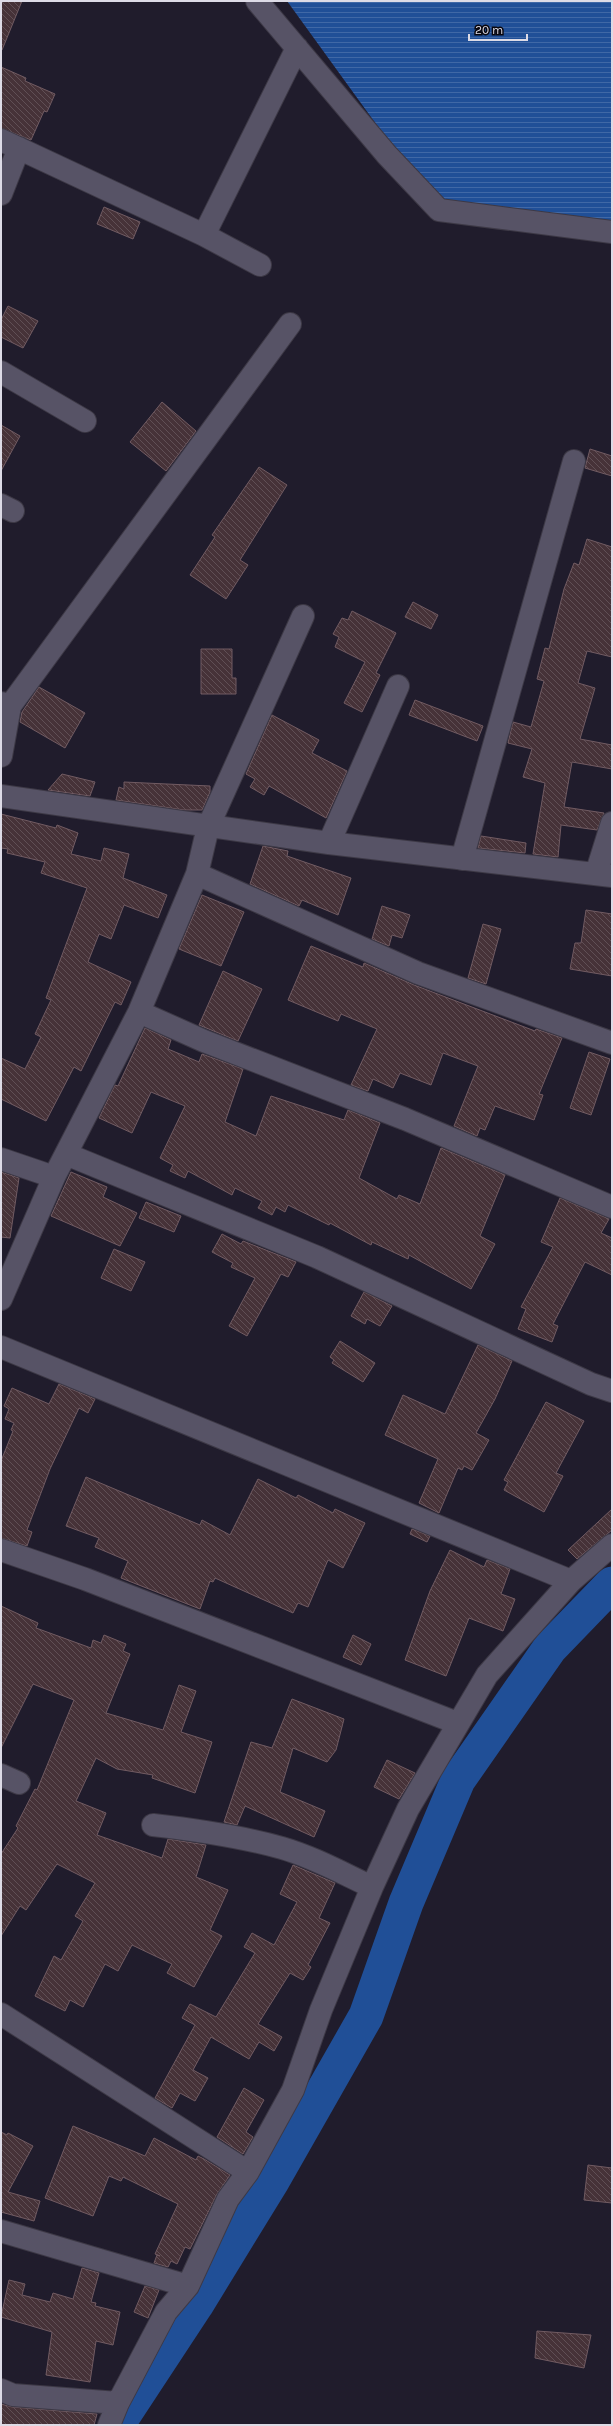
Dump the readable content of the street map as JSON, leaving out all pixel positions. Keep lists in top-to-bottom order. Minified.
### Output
{"scale_bar":"20 m"}
